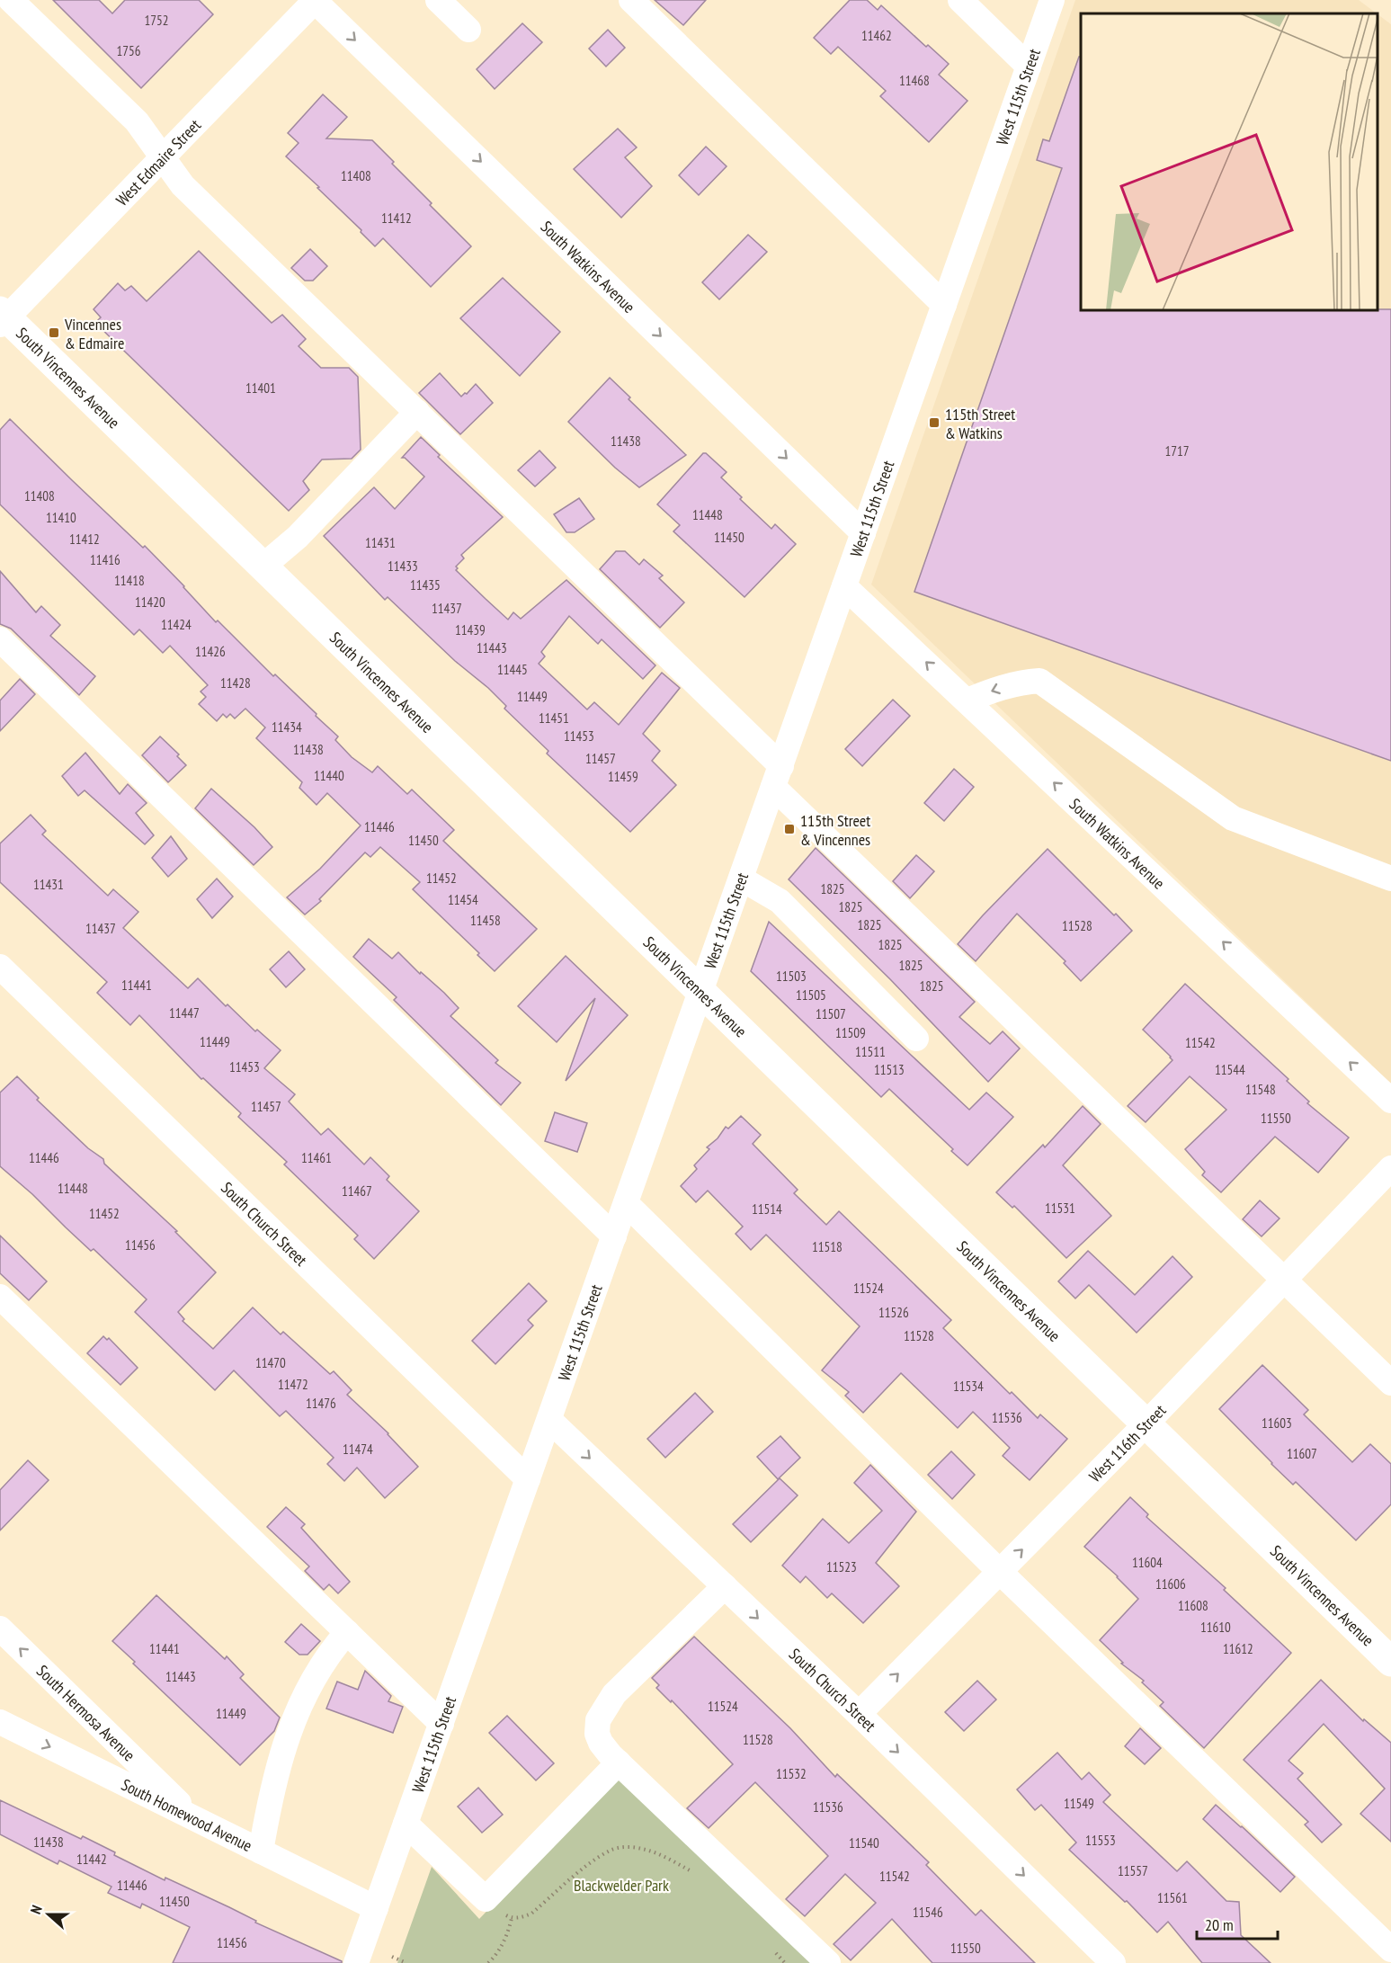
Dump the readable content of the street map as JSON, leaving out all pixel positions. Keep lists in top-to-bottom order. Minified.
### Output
{"streets":{"main road":["South Vincennes Avenue"],"street":["West 115th Street","West Edmaire Street","South Watkins Avenue","South Church Street","West 116th Street","South Hermosa Avenue","South Homewood Avenue"]},"crossings":[["West 115th Street","South Watkins Avenue"],["West 115th Street","South Vincennes Avenue"],["West 115th Street","South Church Street"],["West 115th Street","South Homewood Avenue"],["West Edmaire Street","South Watkins Avenue"],["West Edmaire Street","South Vincennes Avenue"],["South Vincennes Avenue","West 116th Street"],["South Church Street","West 116th Street"],["South Hermosa Avenue","South Homewood Avenue"]],"one_way":["West 116th Street","South Hermosa Avenue","South Homewood Avenue"],"parks":["Blackwelder Park"],"places":{"transit":["Vincennes & Edmaire","115th Street & Watkins","115th Street & Vincennes"]},"house_numbers":["1752","11462","1756","11468","11408","11412","11401","11438","1717","11408","11448","11410","11450","11412","11431","11416","11433","11418","11435","11420","11437","11424","11439","11443","11426","11445","11428","11449","11451","11434","11453","11438","11457","11440","11459","11446","11450","11452","11431","1825","11454","1825","11458","1825","11528","11437","1825","1825","11503","11441","1825","11505","11447","11507","11509","11449","11542","11511","11453","11513","11544","11548","11457","11550","11446","11461","11448","11467","11531","11514","11452","11456","11518","11524","11526","11528","11470","11472","11534","11476","11536","11603","11474","11607","11604","11523","11606","11608","11610","11441","11612","11443","11524","11449","11528","11532","11549","11536","11553","11438","11540","11442","11557","11542","11446","11561","11450","11546","11456","11550"],"scale_bar":"20 m","north":"left"}
